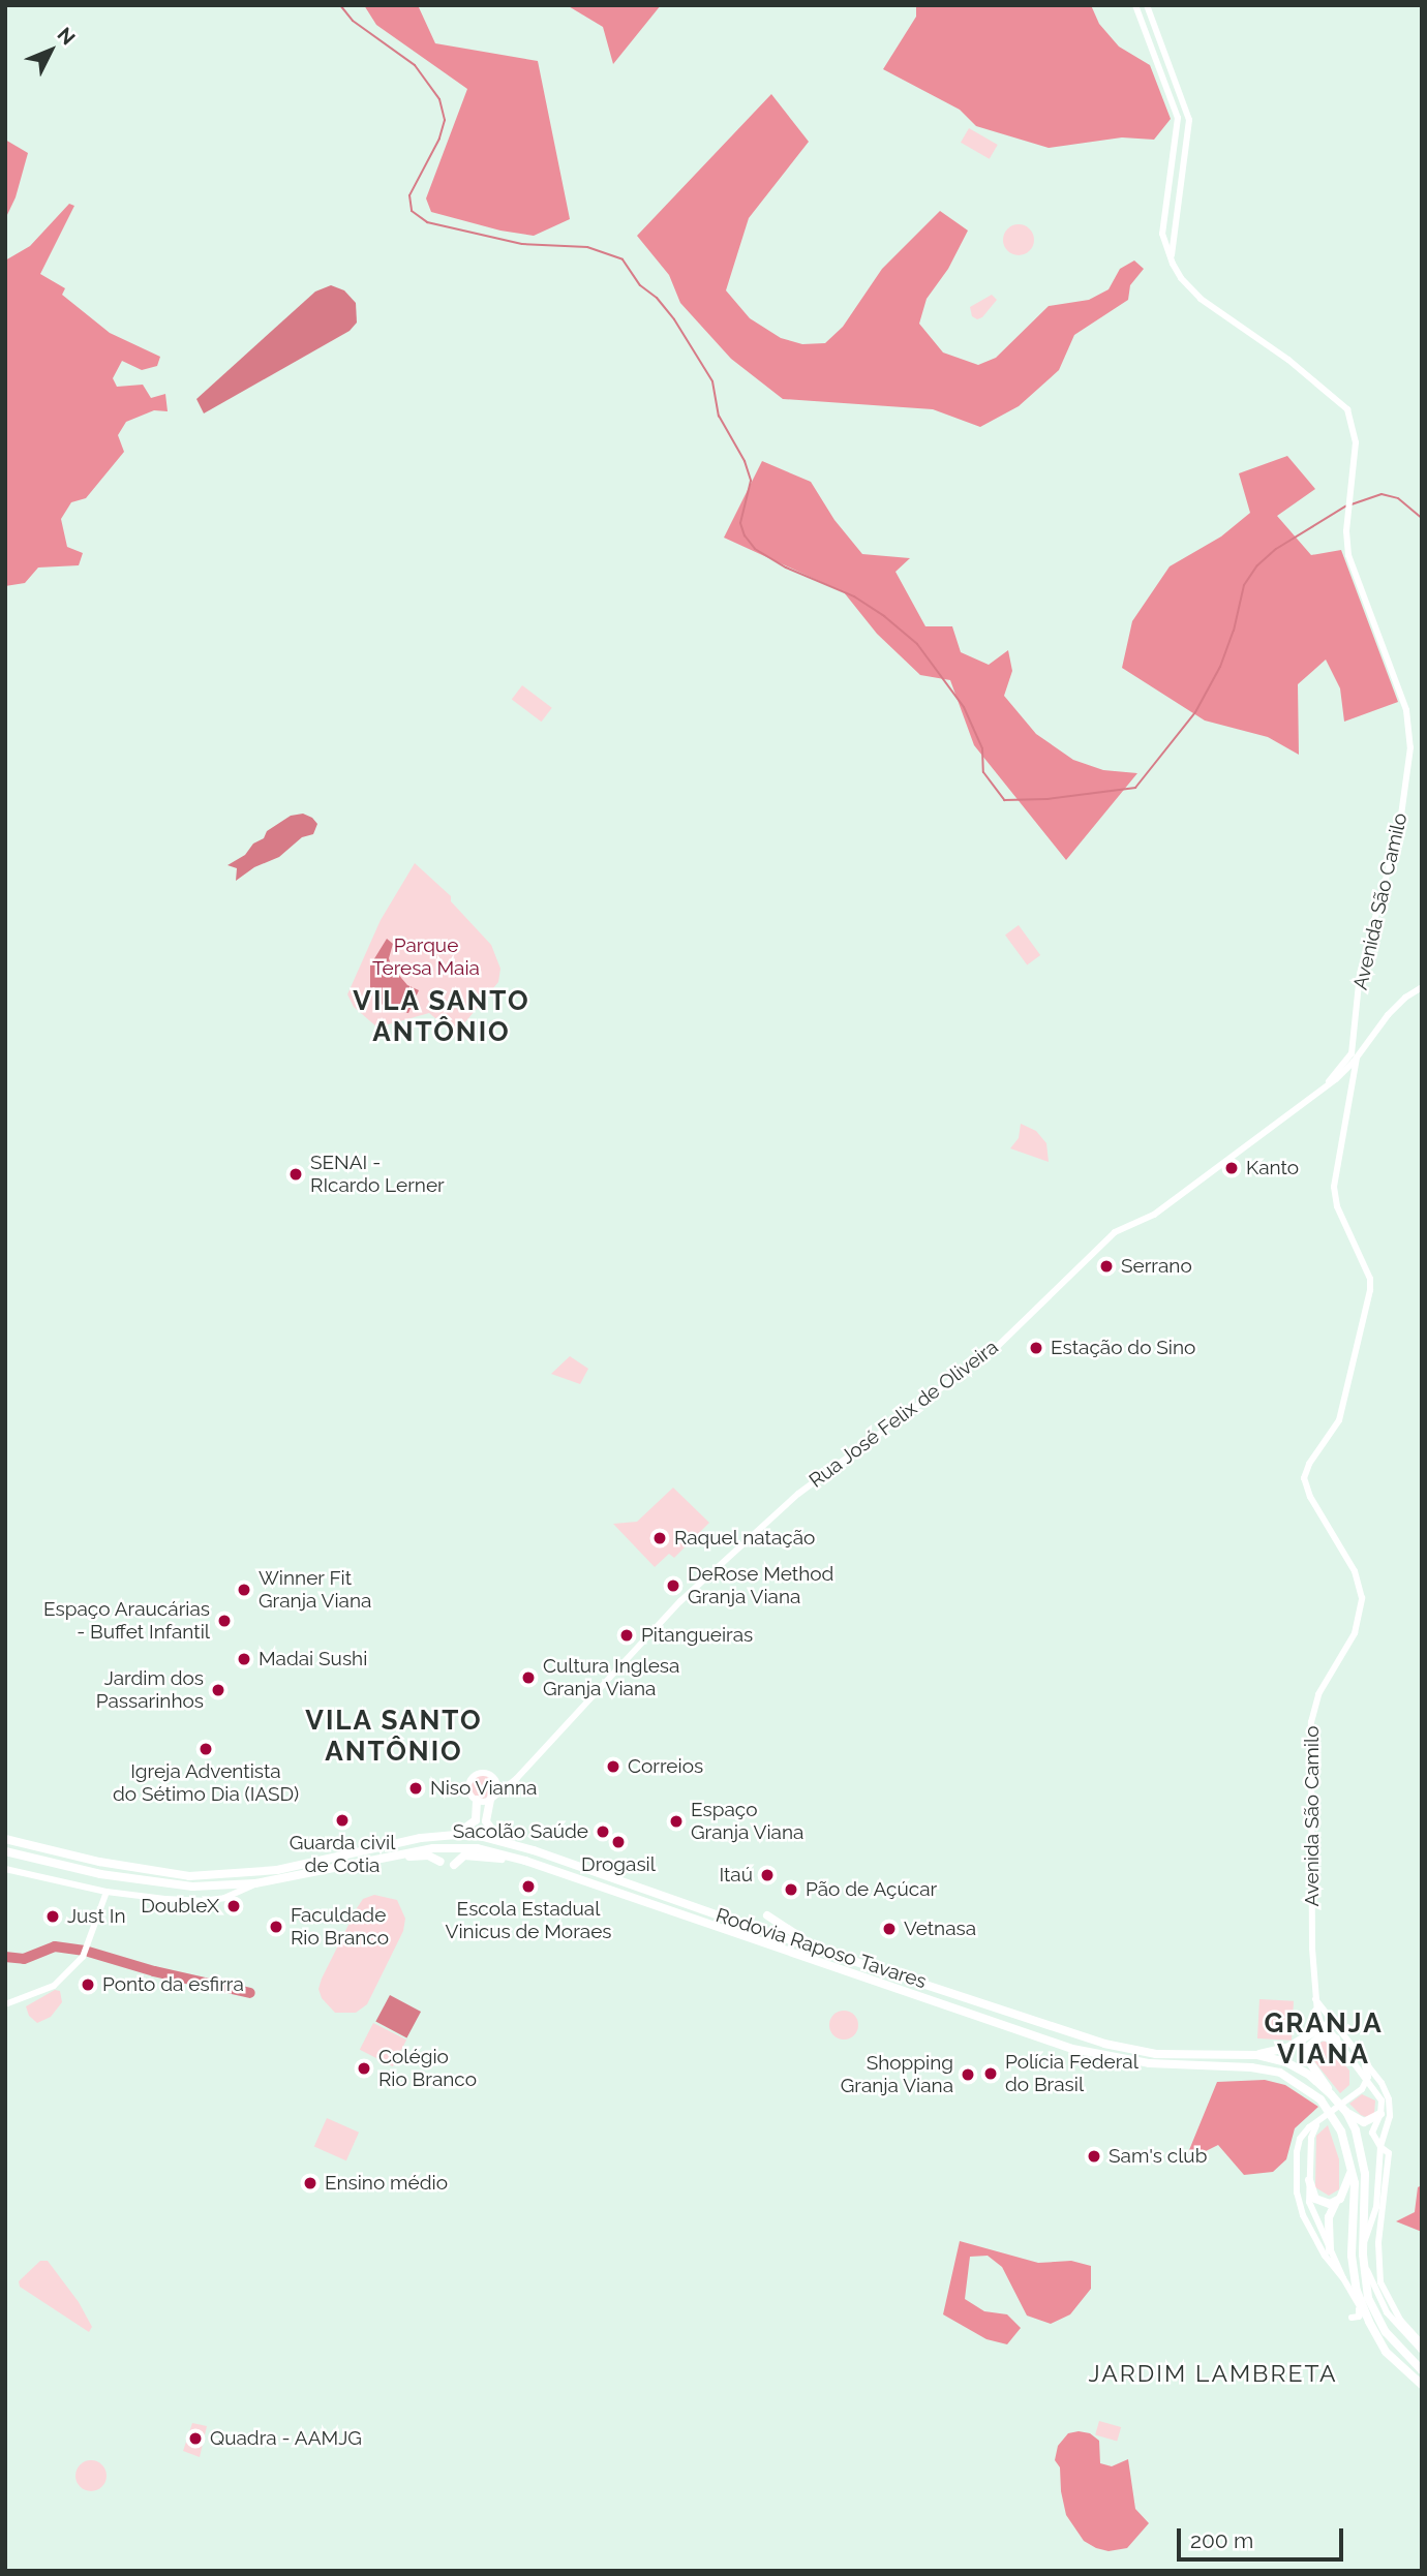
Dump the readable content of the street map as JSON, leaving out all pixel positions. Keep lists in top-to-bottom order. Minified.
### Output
{"streets":{"highway":["Rodovia Raposo Tavares"],"main road":["Avenida São Camilo","Rua José Felix de Oliveira"]},"crossings":[["Avenida São Camilo","Rua José Felix de Oliveira"]],"districts":["VILA SANTO ANTÔNIO","VILA SANTO ANTÔNIO","GRANJA VIANA","JARDIM LAMBRETA"],"parks":["Parque Teresa Maia"],"places":["Kanto","SENAI - RIcardo Lerner","Serrano","Estação do Sino","Raquel natação","DeRose Method Granja Viana","Winner Fit Granja Viana","Espaço Araucárias - Buffet Infantil","Pitangueiras","Madai Sushi","Cultura Inglesa Granja Viana","Jardim dos Passarinhos","Igreja Adventista do Sétimo Dia (IASD)","Correios","Niso Vianna","Guarda civil de Cotia","Espaço Granja Viana","Sacolão Saúde","Drogasil","Itaú","Escola Estadual Vinicus de Moraes","Pão de Açúcar","DoubleX","Just In","Faculdade Rio Branco","Vetnasa","Ponto da esfirra","Colégio Rio Branco","Polícia Federal do Brasil","Shopping Granja Viana","Sam's club","Ensino médio","Quadra - AAMJG"],"scale_bar":"200 m","north":"top right"}
